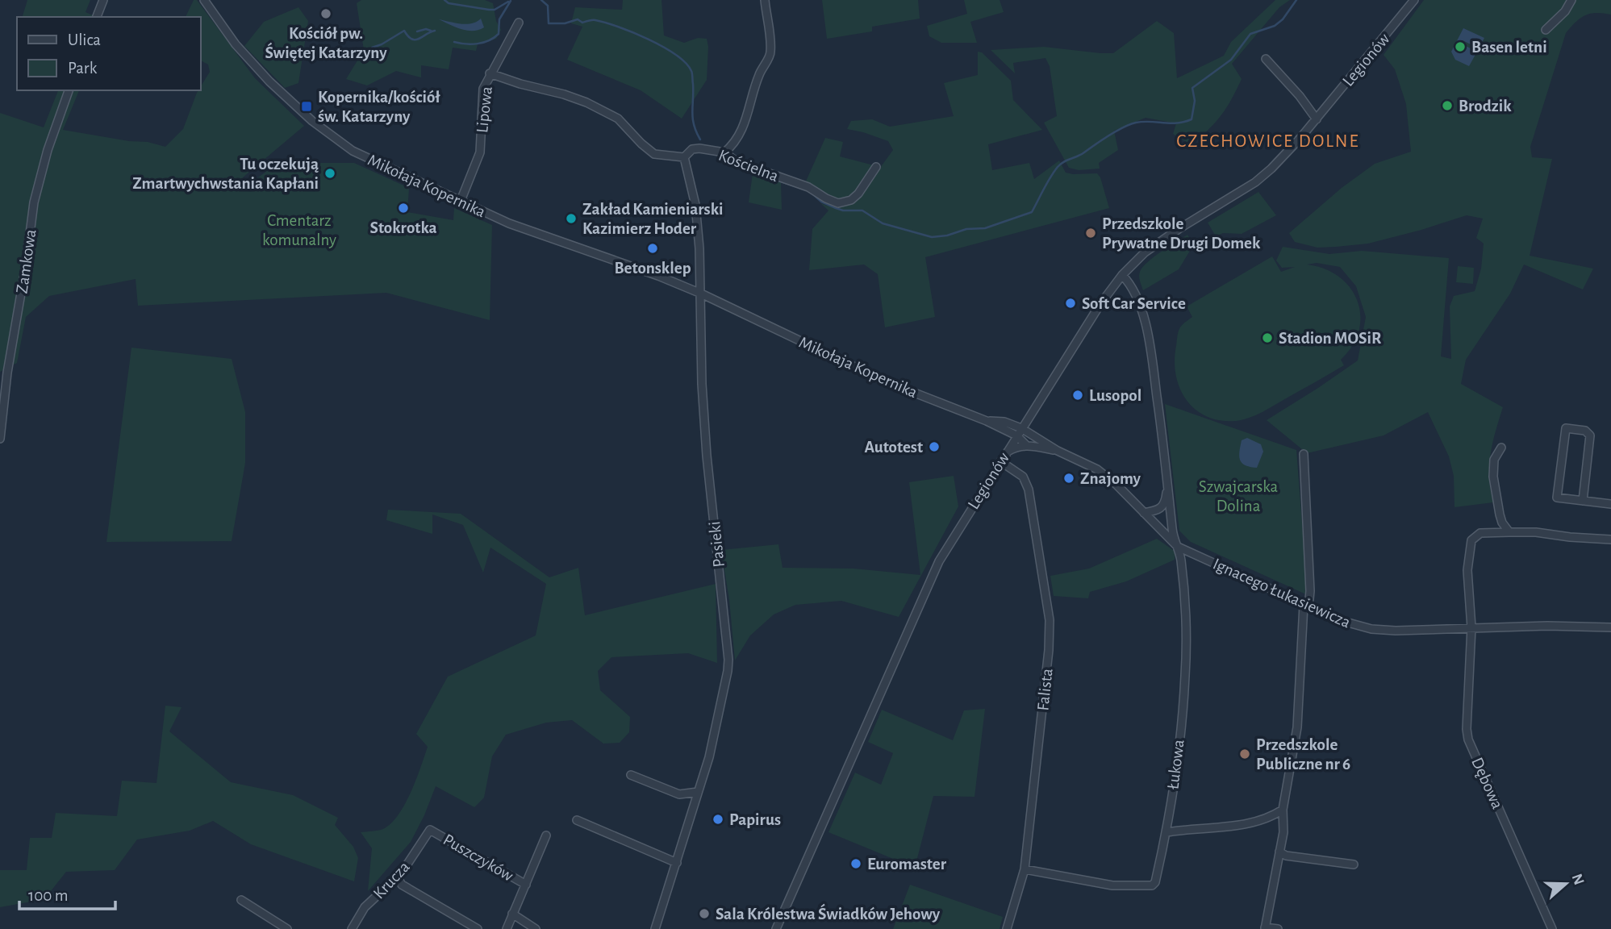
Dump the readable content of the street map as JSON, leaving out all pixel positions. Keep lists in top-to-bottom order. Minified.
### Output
{"streets":{"street":["Legionów","Lipowa","Kościelna","Mikołaja Kopernika","Zamkowa","Pasieki","Ignacego Łukasiewicza","Falista","Łukowa","Dębowa","Puszczyków","Krucza"]},"crossings":[["Legionów","Mikołaja Kopernika"],["Legionów","Ignacego Łukasiewicza"],["Legionów","Falista"],["Legionów","Łukowa"],["Lipowa","Kościelna"],["Lipowa","Mikołaja Kopernika"],["Mikołaja Kopernika","Pasieki"],["Mikołaja Kopernika","Ignacego Łukasiewicza"],["Ignacego Łukasiewicza","Łukowa"],["Ignacego Łukasiewicza","Dębowa"],["Falista","Łukowa"],["Puszczyków","Krucza"]],"districts":["CZECHOWICE DOLNE"],"parks":["Cmentarz komunalny","Szwajcarska Dolina"],"places":{"other":["Kościół pw. Świętej Katarzyny","Basen letni","Brodzik","Tu oczekują Zmartwychwstania Kapłani","Stokrotka","Zakład Kamieniarski Kazimierz Hoder","Przedszkole Prywatne Drugi Domek","Betonsklep","Soft Car Service","Stadion MOSiR","Lusopol","Autotest","Znajomy","Przedszkole Publiczne nr 6","Papirus","Euromaster","Sala Królestwa Świadków Jehowy"],"transit":["Kopernika/kościół św. Katarzyny"]},"legend":["Ulica","Park"],"scale_bar":"100 m","north":"right"}
